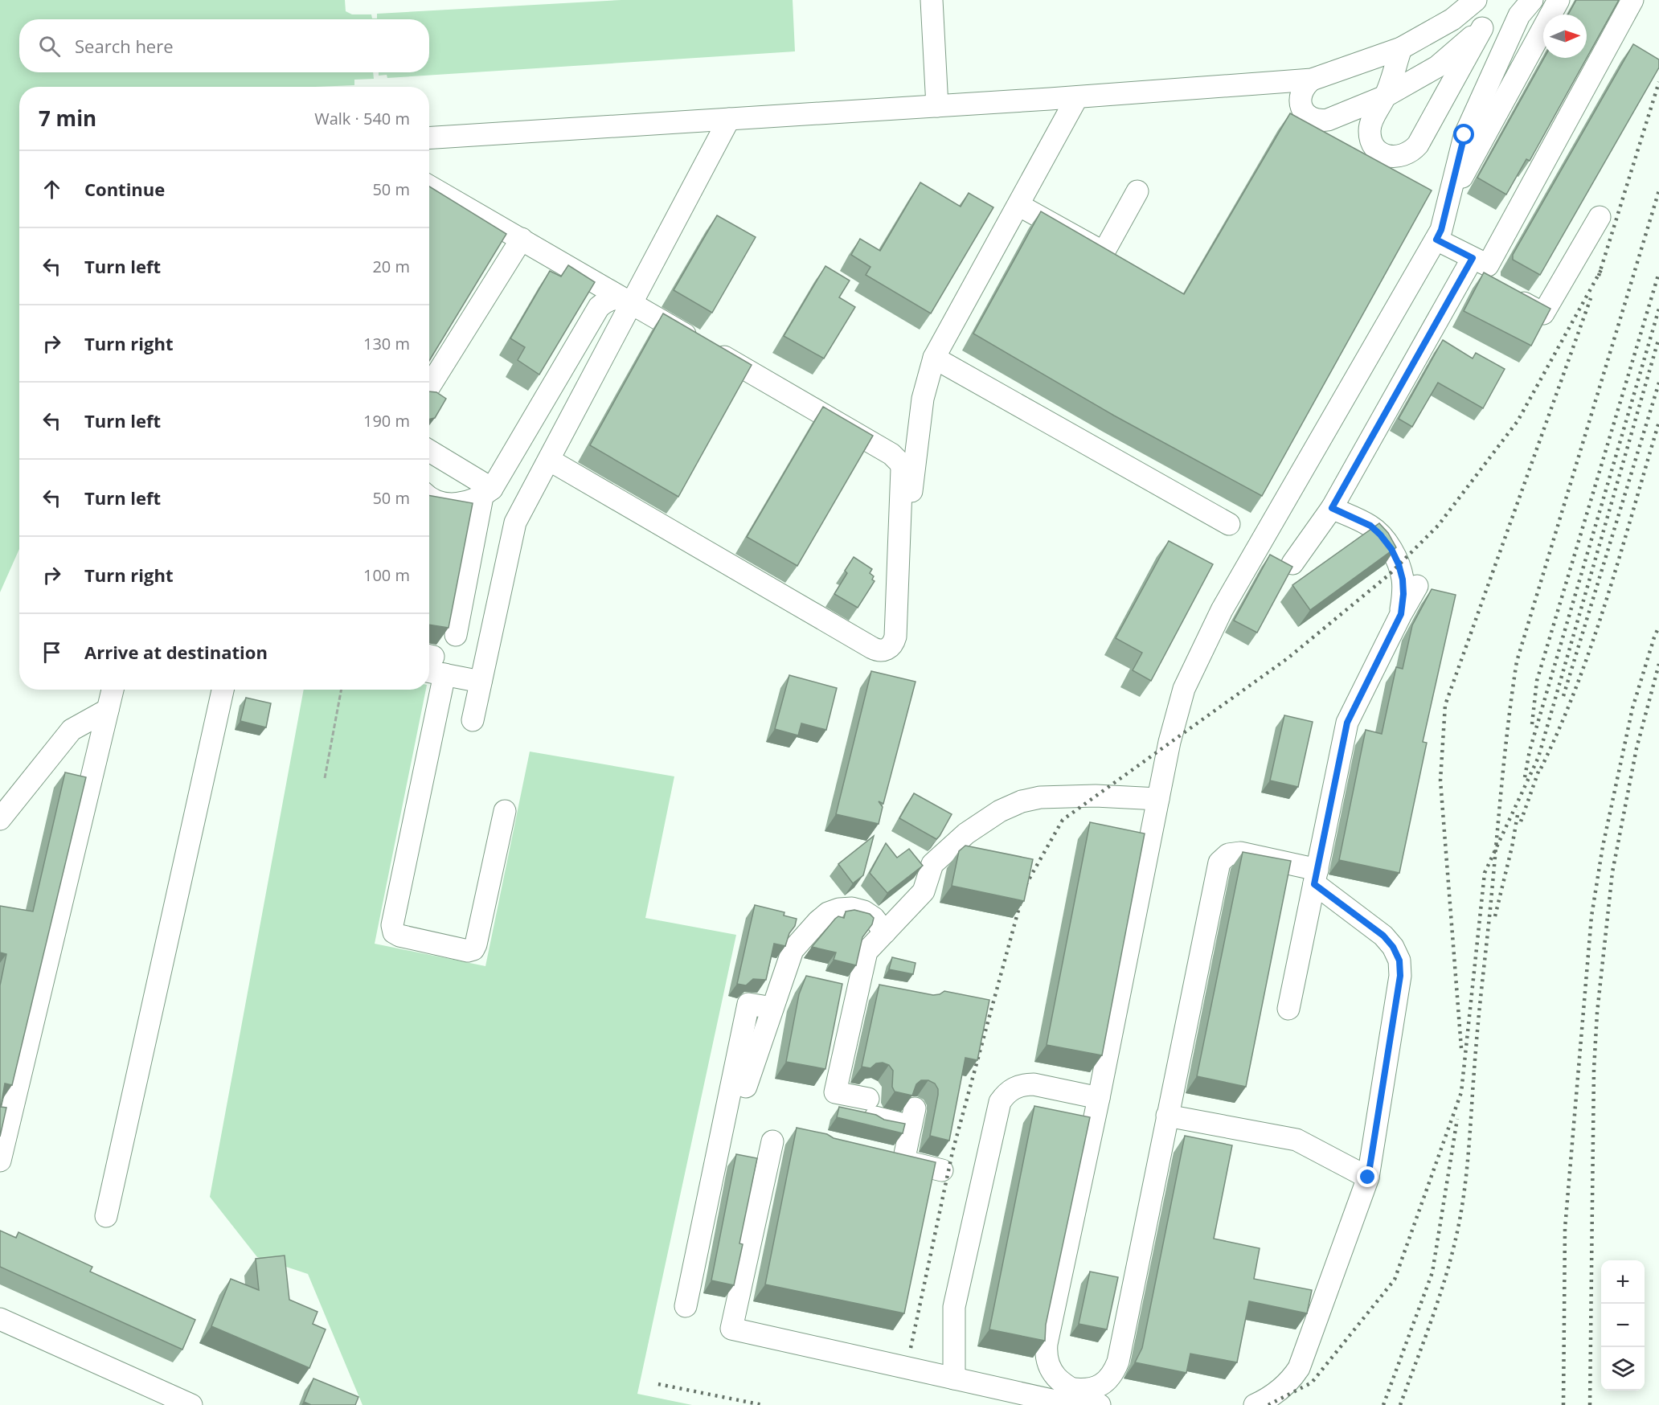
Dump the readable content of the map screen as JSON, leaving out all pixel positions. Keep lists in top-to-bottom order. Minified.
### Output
{"north":"right","page":{"search":"Search here","heading":["7 min","Walk · 540 m"],"list":[["Continue","50 m"],["Turn left","20 m"],["Turn right","130 m"],["Turn left","190 m"],["Turn left","50 m"],["Turn right","100 m"],"Arrive at destination"],"map_buttons":["+","−"]}}
